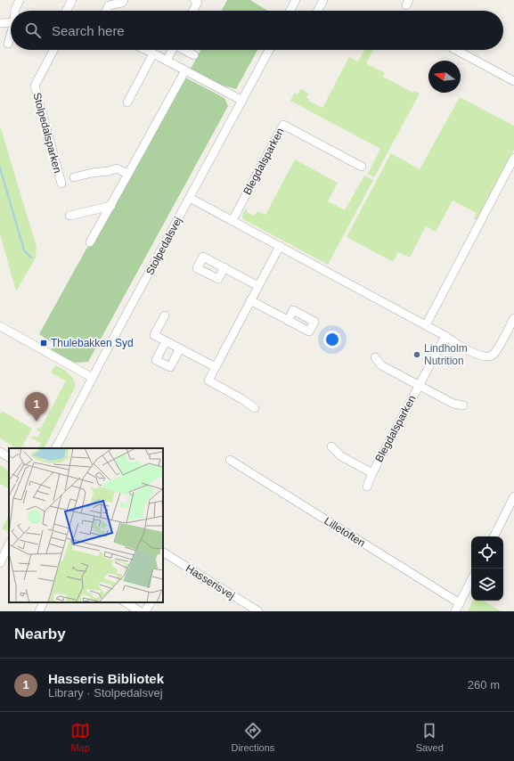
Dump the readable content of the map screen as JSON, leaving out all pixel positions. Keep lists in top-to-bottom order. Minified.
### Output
{"streets":{"street":["Stolpedalsparken","Blegdalsparken","Stolpedalsvej","Lilletoften","Hasserisvej"]},"places":{"transit":["Thulebakken Syd"],"other":["Lindholm Nutrition"]},"north":"left","page":{"search":"Search here","pins":"1","heading":"Nearby","list":[{"mark":"1","name":"Hasseris Bibliotek","note":"Library · Stolpedalsvej","value":"260 m"}],"nav":["Map","Directions","Saved"]}}
